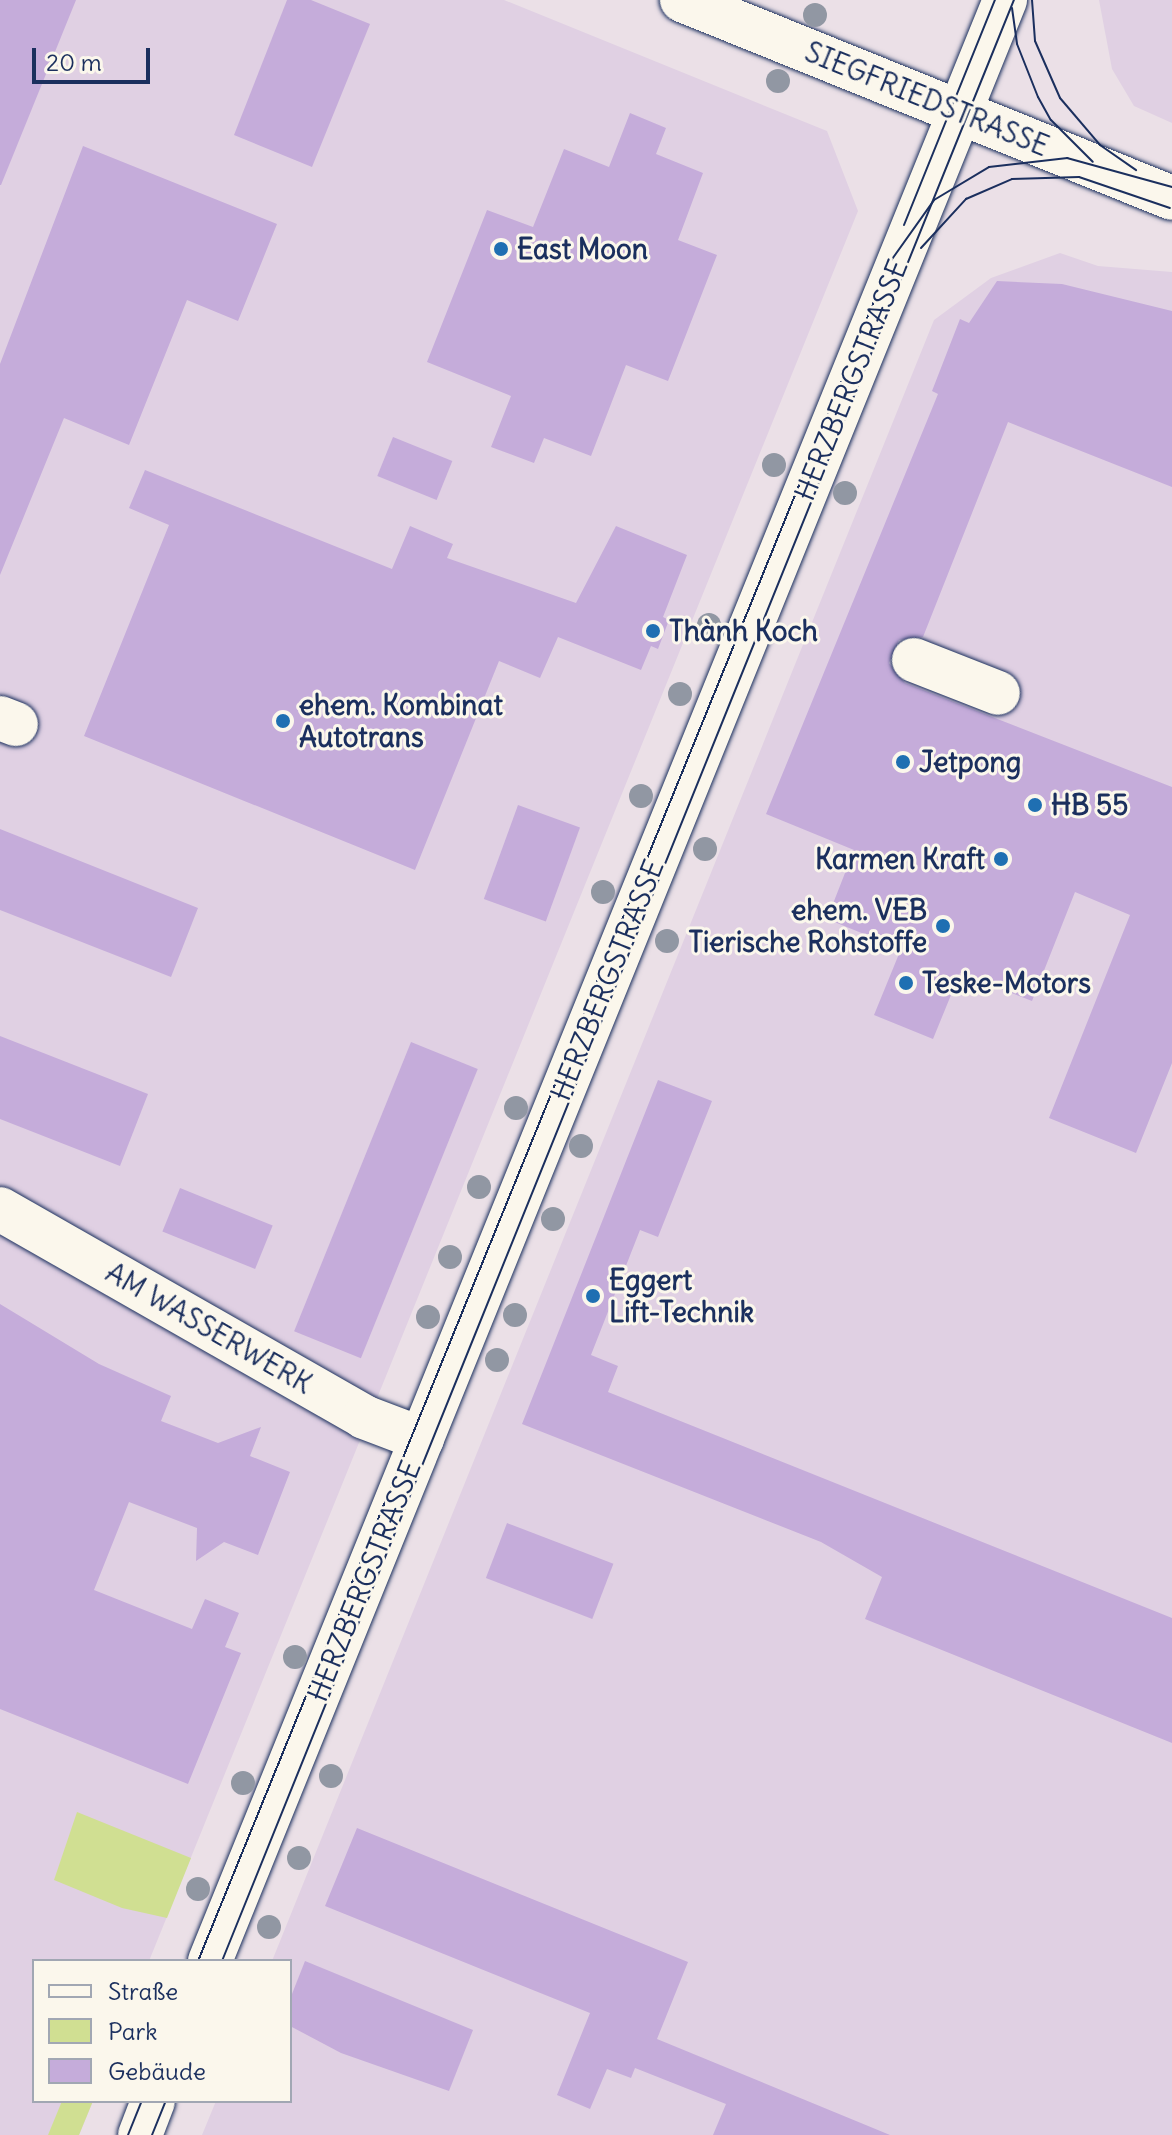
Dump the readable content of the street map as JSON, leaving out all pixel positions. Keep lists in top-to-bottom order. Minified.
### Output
{"streets":{"street":["SIEGFRIEDSTRASSE","HERZBERGSTRASSE","AM WASSERWERK"]},"crossings":[["SIEGFRIEDSTRASSE","HERZBERGSTRASSE"],["HERZBERGSTRASSE","AM WASSERWERK"]],"places":["East Moon","Thành Koch","ehem. Kombinat Autotrans","Jetpong","HB 55","Karmen Kraft","ehem. VEB Tierische Rohstoffe","Teske-Motors","Eggert Lift-Technik"],"legend":["Straße","Park","Gebäude"],"scale_bar":"20 m"}
